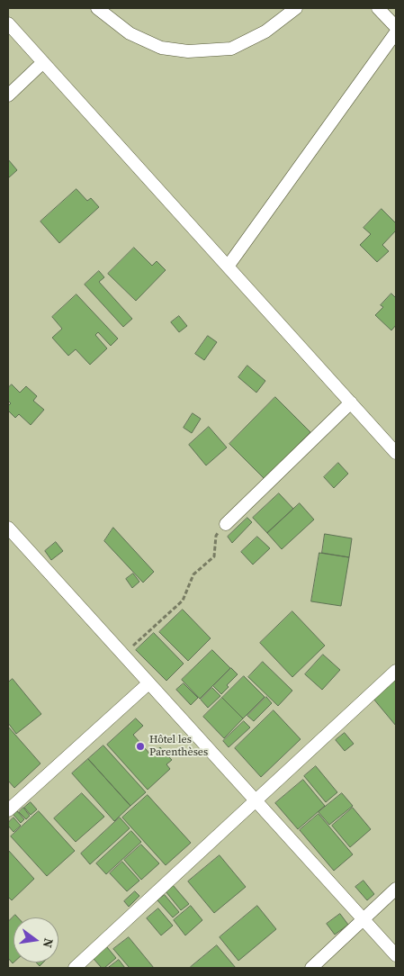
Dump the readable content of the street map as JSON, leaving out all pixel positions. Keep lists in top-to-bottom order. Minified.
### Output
{"places":["Hôtel les Parenthèses"],"north":"right"}
